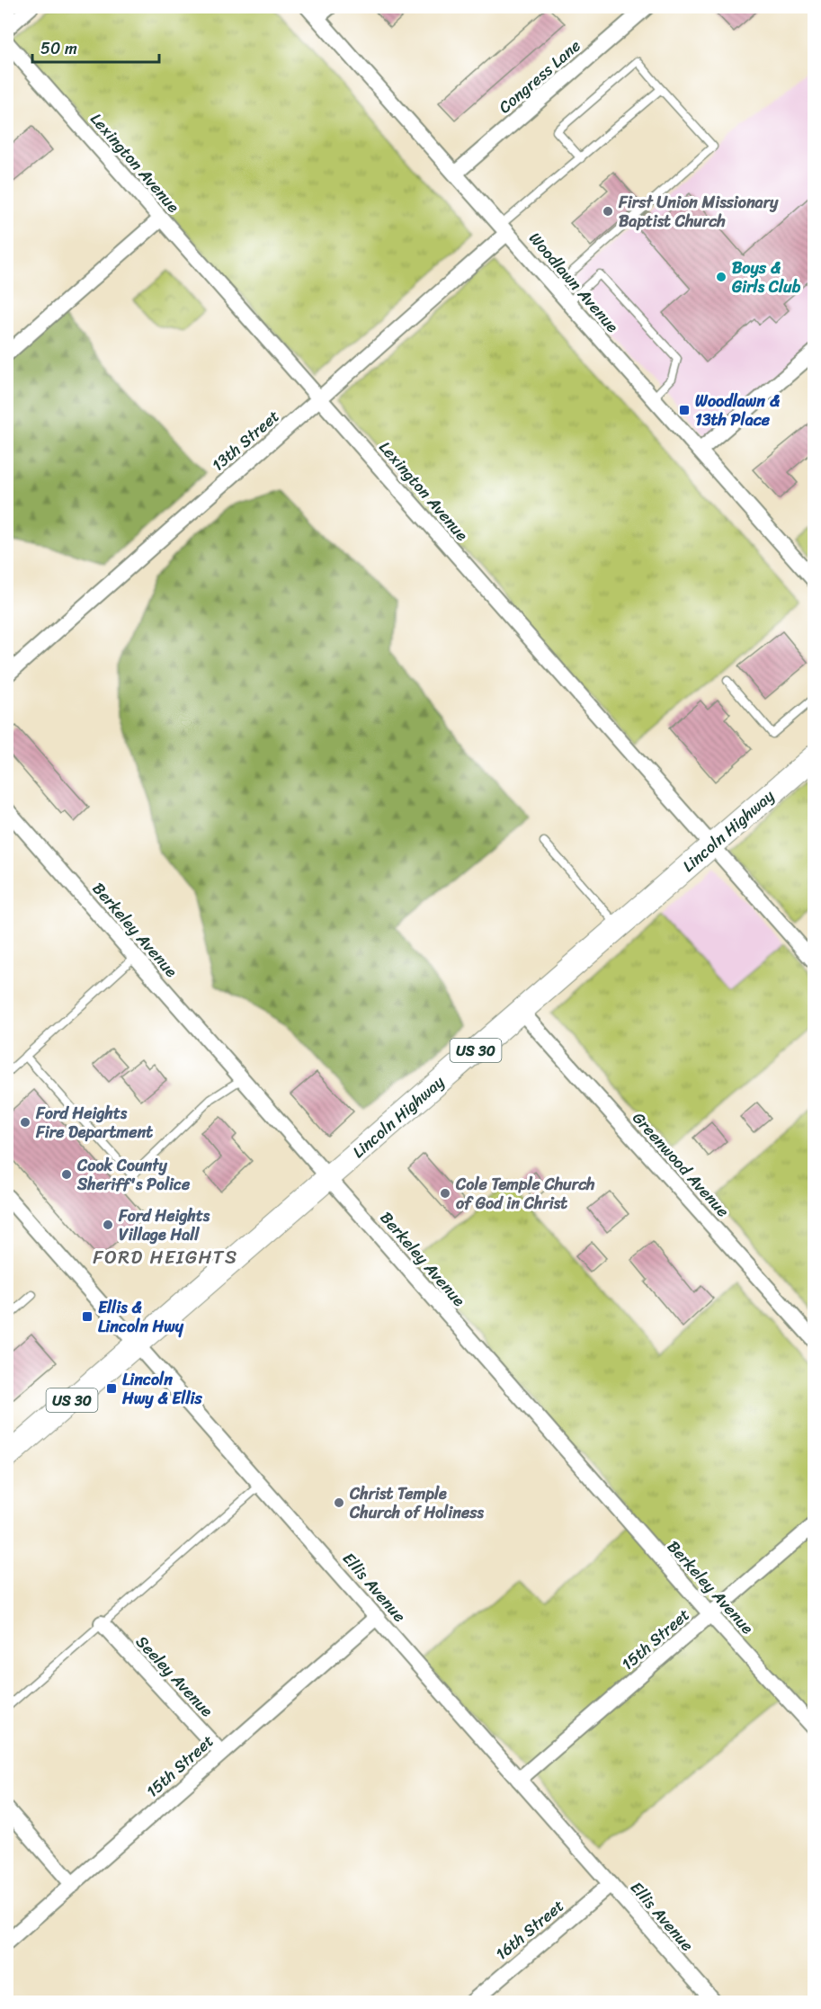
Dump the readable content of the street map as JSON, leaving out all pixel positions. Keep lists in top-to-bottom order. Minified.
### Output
{"streets":{"main road":["Lincoln Highway","US 30"],"street":["Congress Lane","Lexington Avenue","Woodlawn Avenue","13th Street","Berkeley Avenue","Greenwood Avenue","Ellis Avenue","15th Street","Seeley Avenue","16th Street"]},"crossings":[["Congress Lane","Woodlawn Avenue"],["Lexington Avenue","13th Street"],["Lexington Avenue","Lincoln Highway"],["Woodlawn Avenue","13th Street"],["Lincoln Highway","Berkeley Avenue"],["Lincoln Highway","Greenwood Avenue"],["Lincoln Highway","Ellis Avenue"],["Berkeley Avenue","15th Street"],["Ellis Avenue","15th Street"],["Ellis Avenue","16th Street"],["15th Street","Seeley Avenue"]],"districts":["FORD HEIGHTS"],"places":{"other":["First Union Missionary Baptist Church","Boys & Girls Club","Ford Heights Fire Department","Cook County Sheriff's Police","Cole Temple Church of God in Christ","Ford Heights Village Hall","Christ Temple Church of Holiness"],"transit":["Woodlawn & 13th Place","Ellis & Lincoln Hwy","Lincoln Hwy & Ellis"]},"scale_bar":"50 m"}
